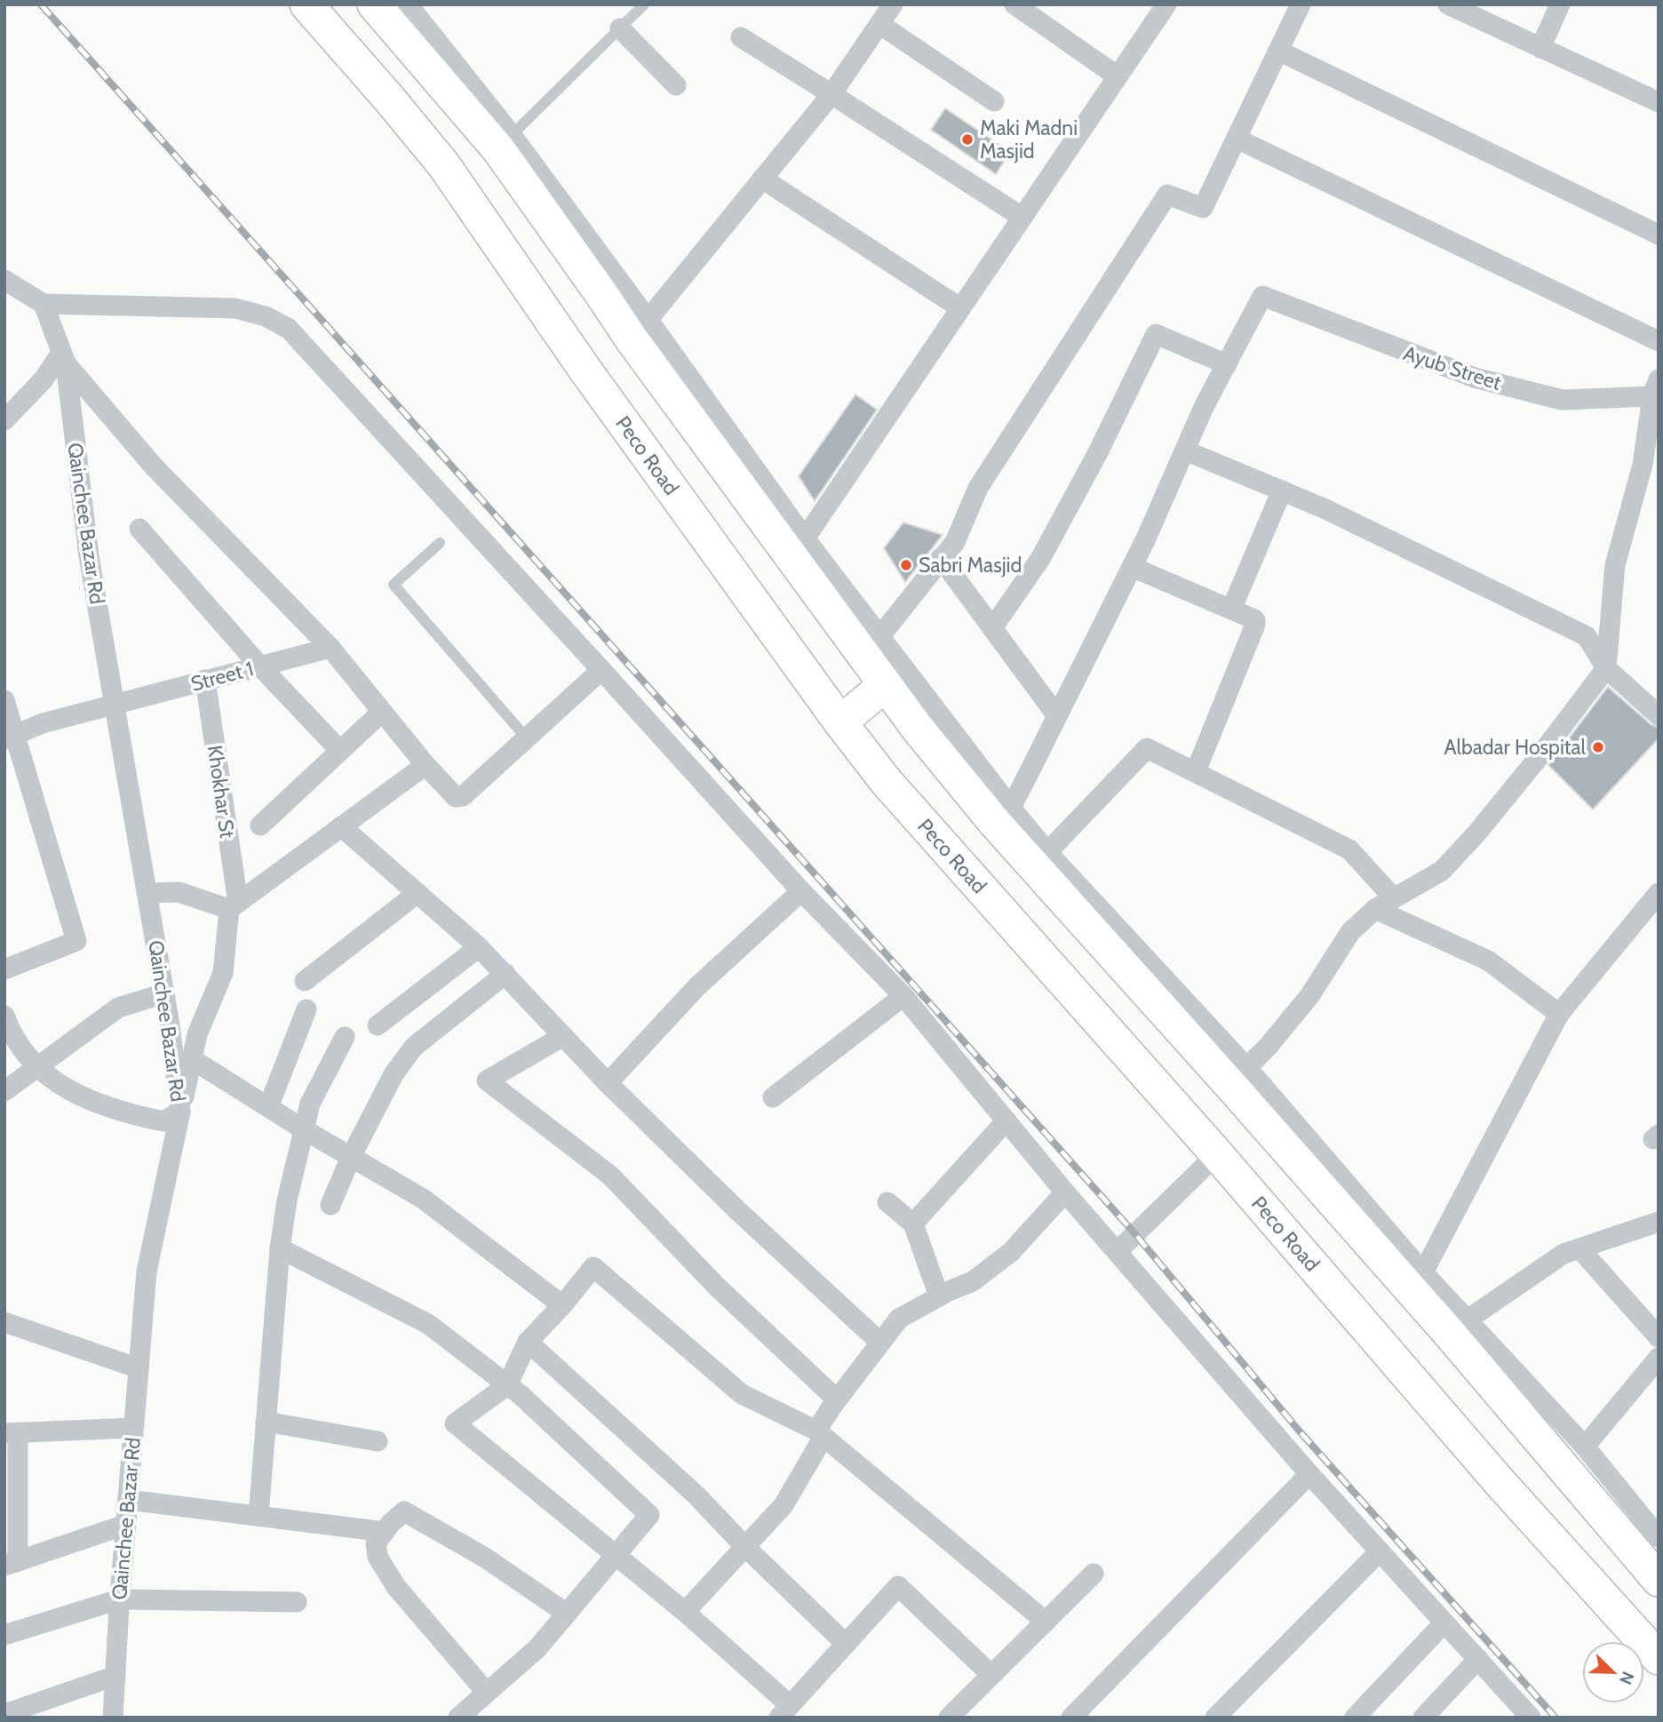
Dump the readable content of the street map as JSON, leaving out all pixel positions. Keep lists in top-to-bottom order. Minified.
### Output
{"streets":{"main road":["Peco Road"],"street":["Ayub Street","Qainchee Bazar Rd","Street 1","Khokhar St"]},"crossings":[["Qainchee Bazar Rd","Street 1"],["Qainchee Bazar Rd","Khokhar St"],["Street 1","Khokhar St"]],"places":["Maki Madni Masjid","Sabri Masjid","Albadar Hospital"],"north":"bottom right"}
